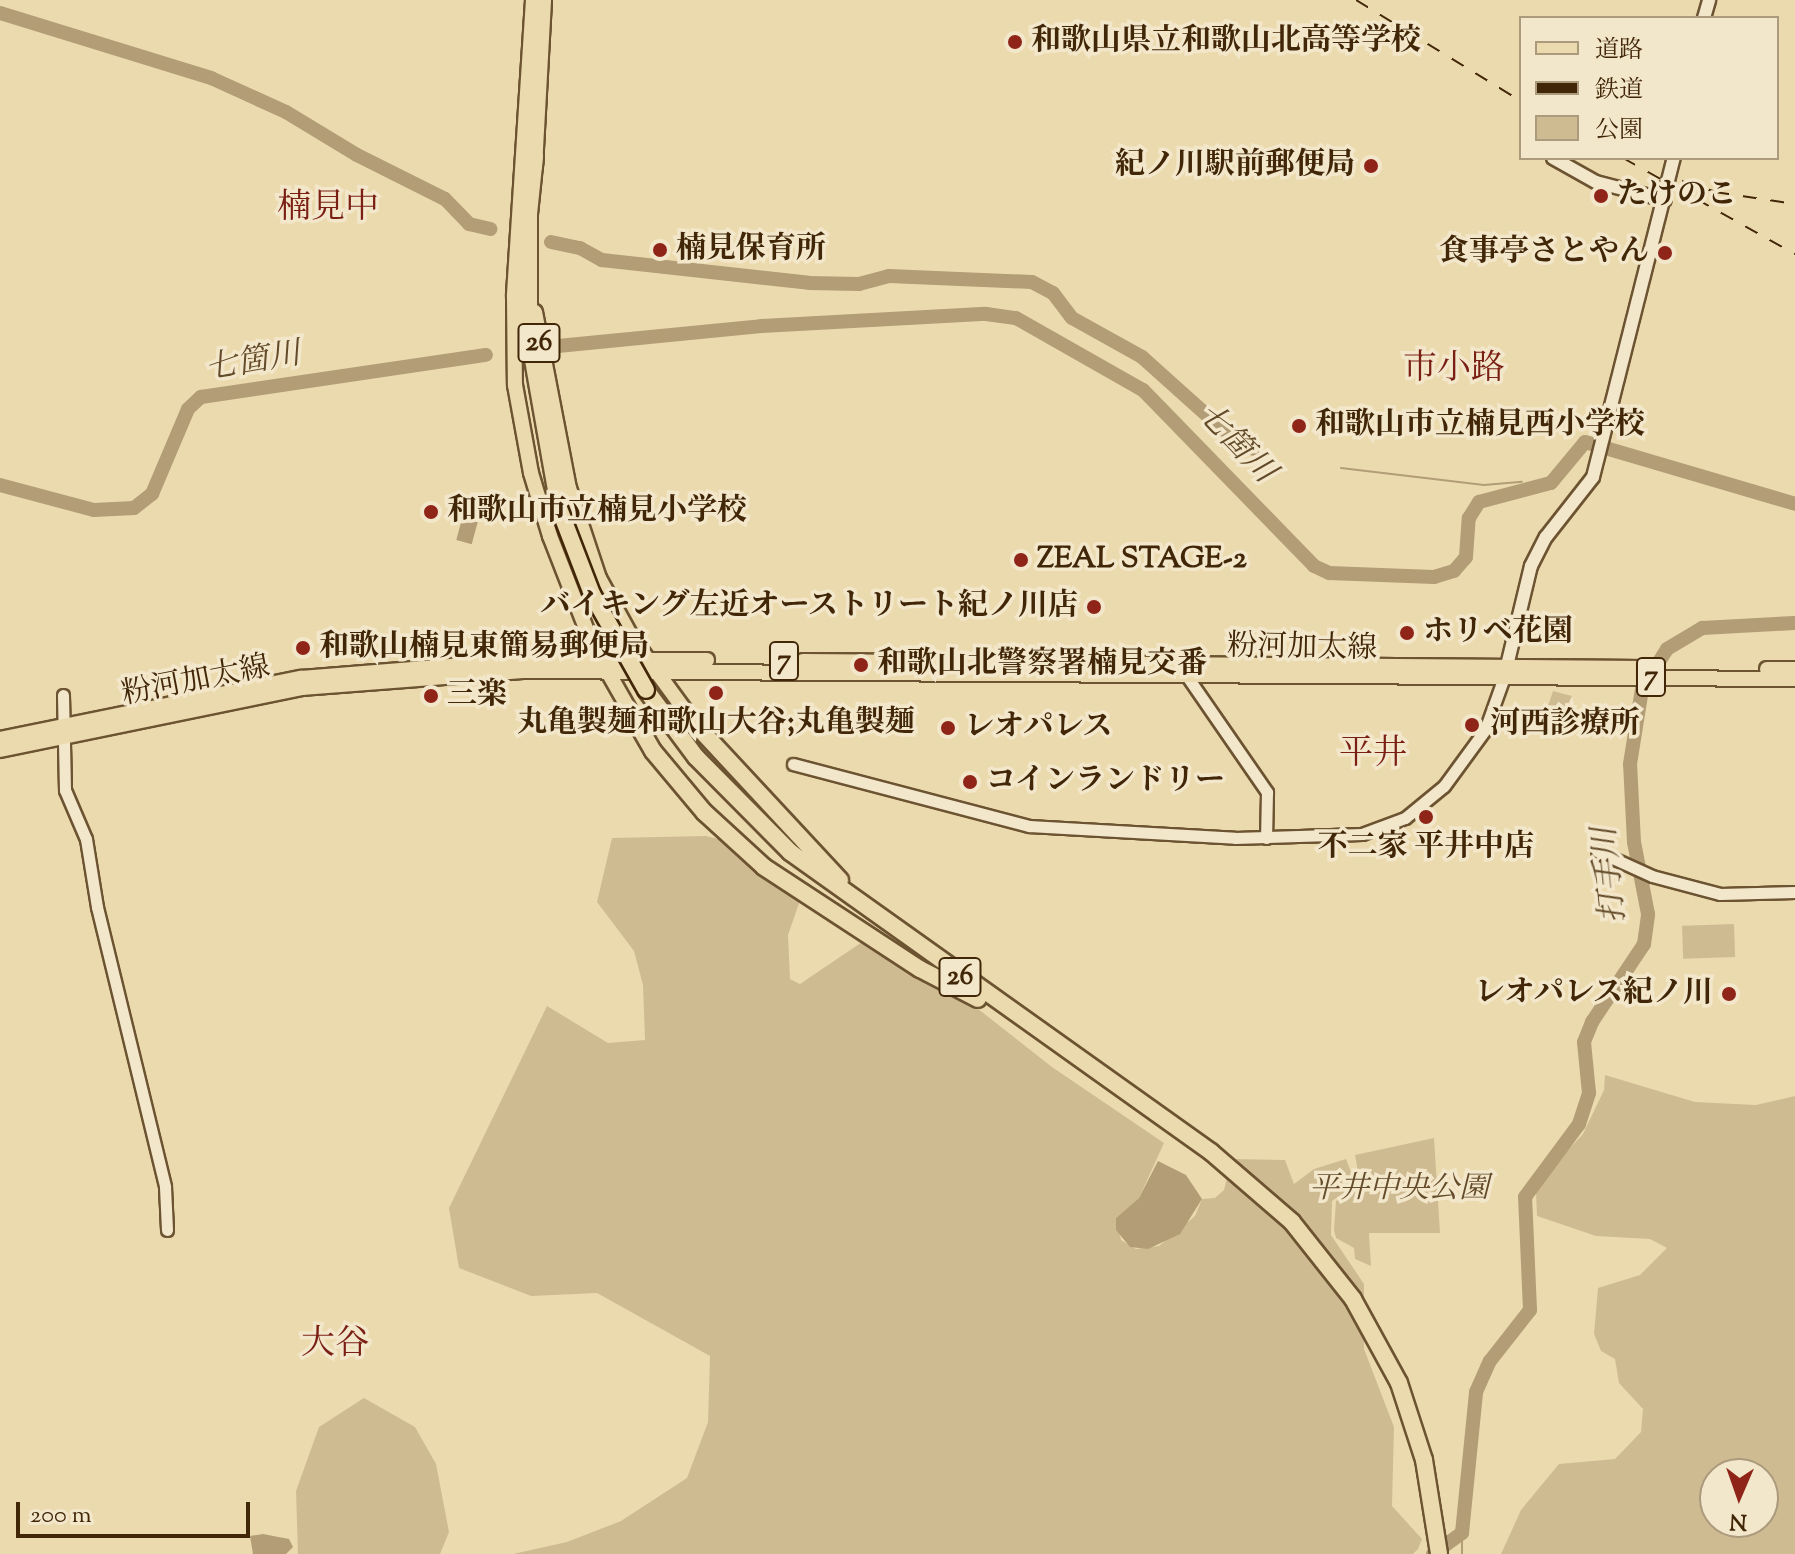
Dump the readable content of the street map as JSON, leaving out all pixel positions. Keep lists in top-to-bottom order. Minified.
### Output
{"streets":{"highway":["26"],"main road":["粉河加太線","7"]},"crossings":[["26","粉河加太線"]],"districts":["楠見中","市小路","平井","大谷"],"water":["七箇川","打手川"],"parks":["平井中央公園"],"places":["和歌山県立和歌山北高等学校","紀ノ川駅前郵便局","たけのこ","楠見保育所","食事亭さとやん","和歌山市立楠見西小学校","和歌山市立楠見小学校","ZEAL STAGE-2","バイキング左近オーストリート紀ノ川店","ホリベ花園","和歌山楠見東簡易郵便局","和歌山北警察署楠見交番","丸亀製麺和歌山大谷;丸亀製麺","三楽","河西診療所","レオパレス","コインランドリー","不二家 平井中店","レオパレス紀ノ川"],"legend":["道路","鉄道","公園"],"scale_bar":"200 m","north":"bottom"}
